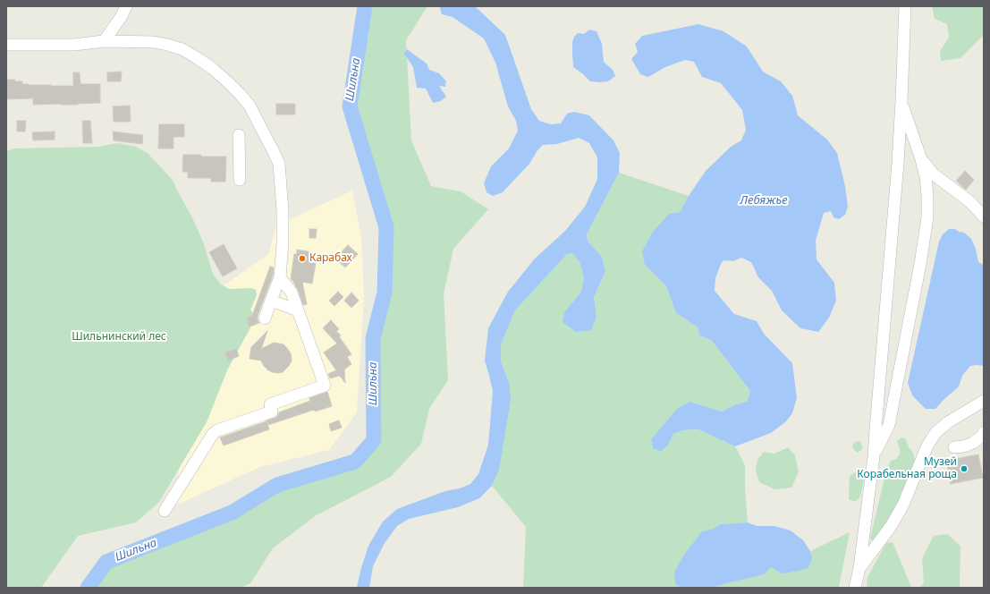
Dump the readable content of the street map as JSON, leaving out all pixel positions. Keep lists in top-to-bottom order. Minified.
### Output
{"water":["Шильна","Лебяжье"],"parks":["Шильнинский лес"],"places":["Карабах","Музей Корабельная роща"]}
